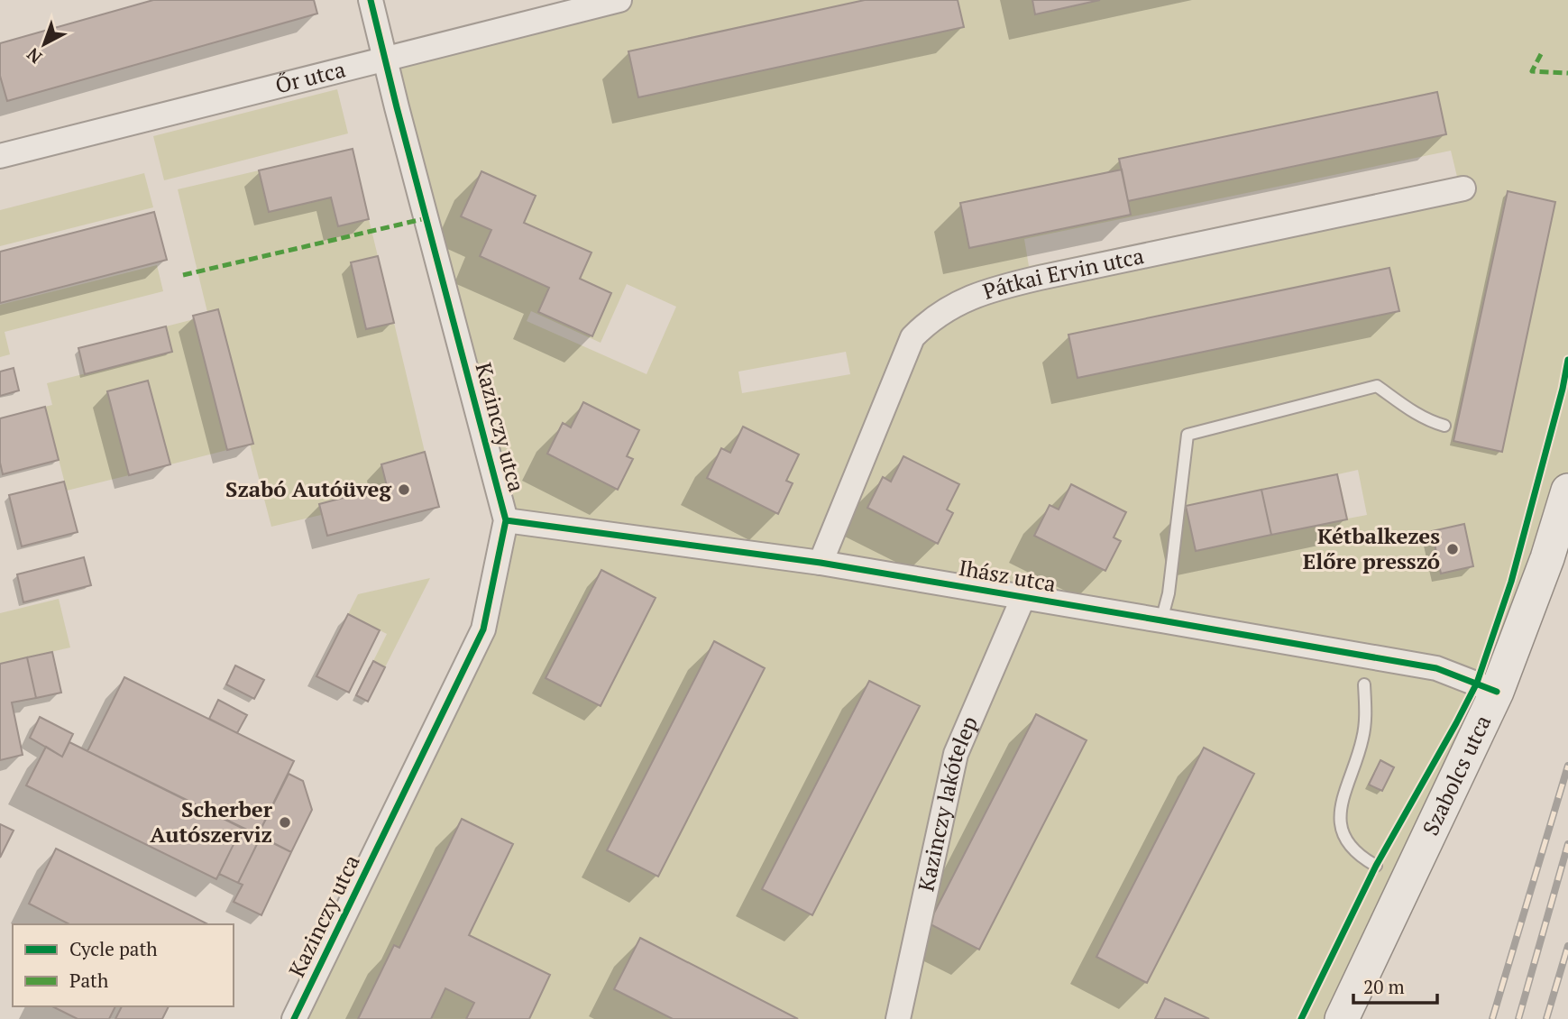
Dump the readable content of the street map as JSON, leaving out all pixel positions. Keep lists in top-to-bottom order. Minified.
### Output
{"streets":{"street":["Őr utca","Pátkai Ervin utca","Kazinczy utca","Ihász utca","Szabolcs utca","Kazinczy lakótelep"]},"crossings":[["Őr utca","Kazinczy utca"],["Pátkai Ervin utca","Ihász utca"],["Kazinczy utca","Ihász utca"],["Ihász utca","Szabolcs utca"],["Ihász utca","Kazinczy lakótelep"]],"places":["Szabó Autóüveg","Kétbalkezes Előre presszó","Scherber Autószerviz"],"legend":["Cycle path","Path"],"scale_bar":"20 m","north":"bottom left"}
